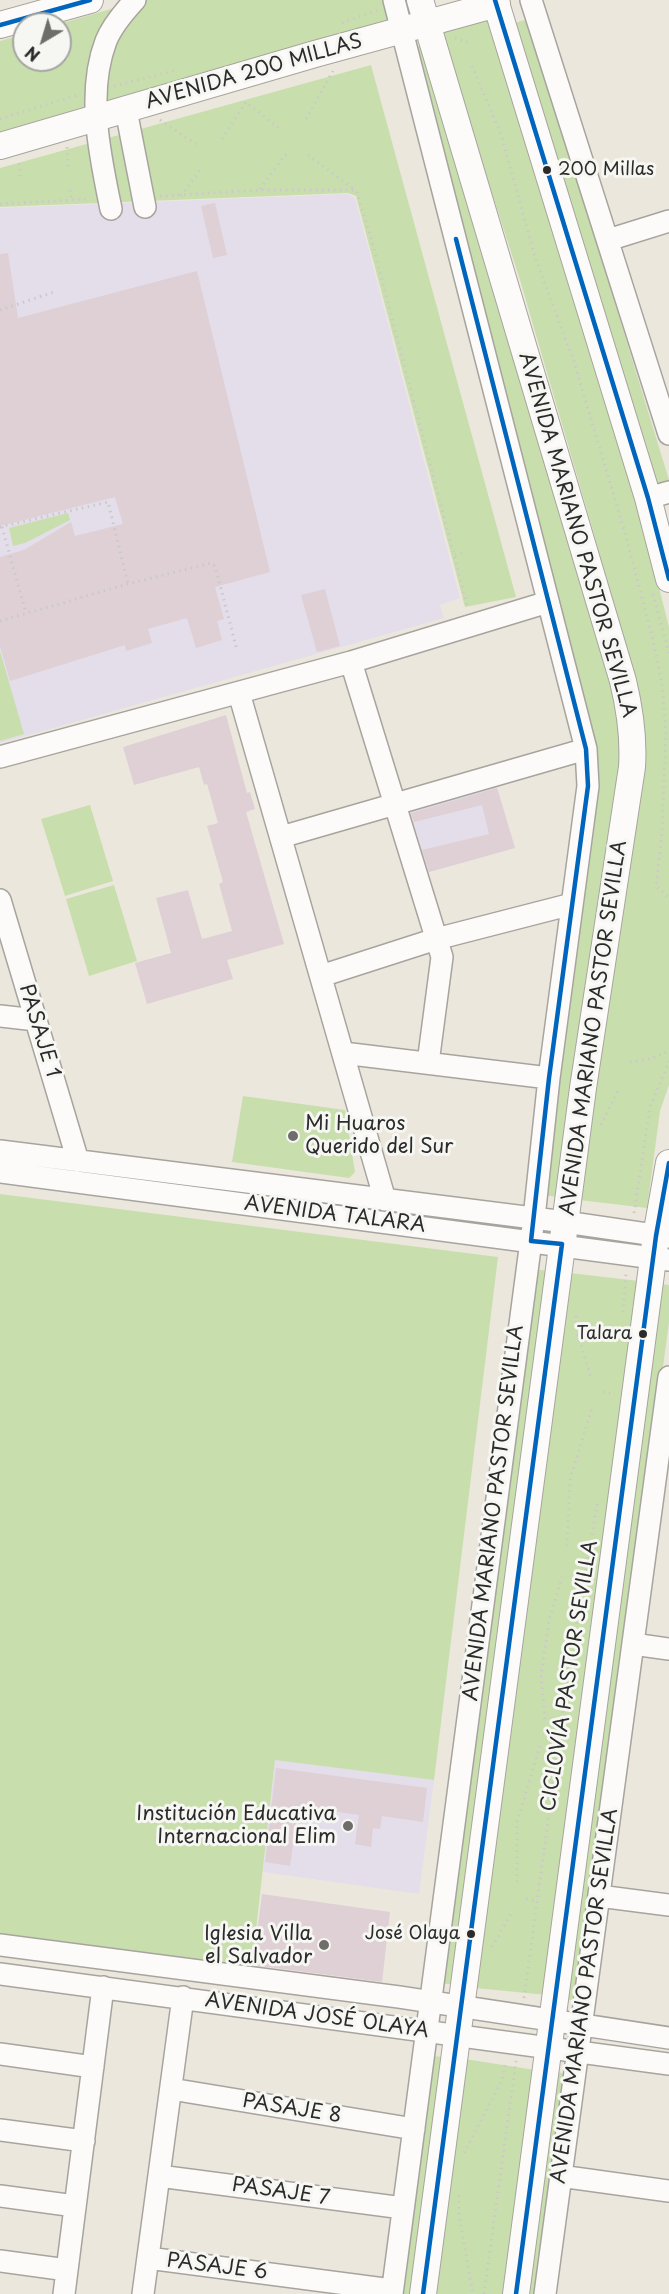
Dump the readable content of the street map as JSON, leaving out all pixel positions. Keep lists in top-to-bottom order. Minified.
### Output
{"streets":{"main road":["AVENIDA 200 MILLAS","AVENIDA MARIANO PASTOR SEVILLA"],"street":["PASAJE 1","AVENIDA TALARA","AVENIDA JOSÉ OLAYA","PASAJE 8","PASAJE 7","PASAJE 6"],"path":["CICLOVÍA PASTOR SEVILLA"]},"crossings":[["AVENIDA 200 MILLAS","AVENIDA MARIANO PASTOR SEVILLA"],["AVENIDA MARIANO PASTOR SEVILLA","AVENIDA TALARA"],["AVENIDA MARIANO PASTOR SEVILLA","AVENIDA JOSÉ OLAYA"],["AVENIDA MARIANO PASTOR SEVILLA","PASAJE 8"],["AVENIDA MARIANO PASTOR SEVILLA","PASAJE 7"],["AVENIDA MARIANO PASTOR SEVILLA","PASAJE 6"],["PASAJE 1","AVENIDA TALARA"],["CICLOVÍA PASTOR SEVILLA","AVENIDA JOSÉ OLAYA"]],"places":["200 Millas","Mi Huaros Querido del Sur","Talara","Institución Educativa Internacional Elim","José Olaya","Iglesia Villa el Salvador"],"north":"bottom left"}
